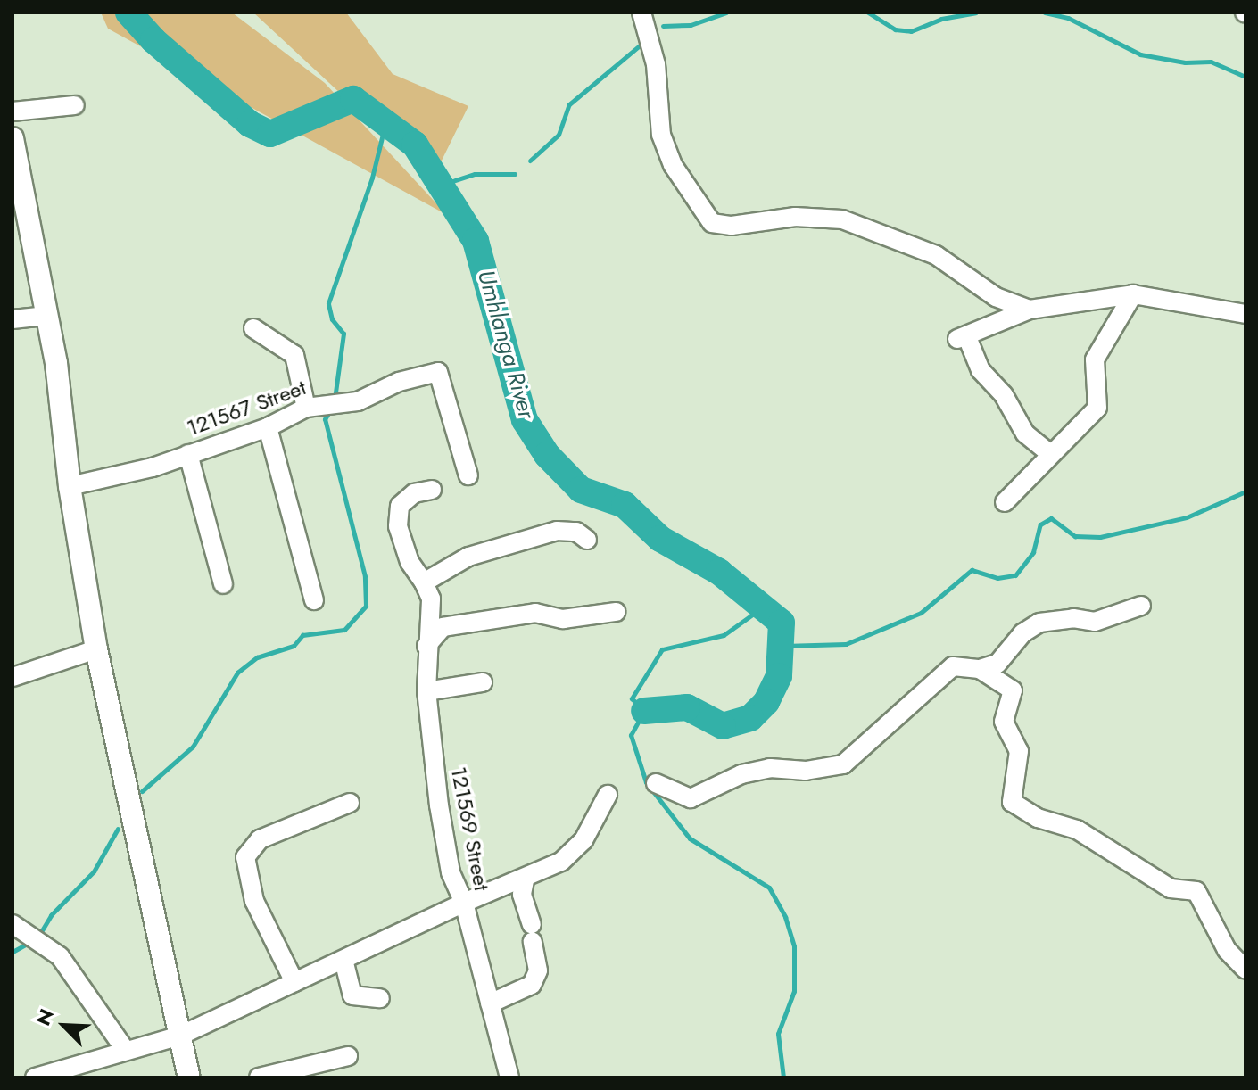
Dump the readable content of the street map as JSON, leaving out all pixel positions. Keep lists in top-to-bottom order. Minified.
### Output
{"streets":{"street":["121567 Street","121569 Street"]},"water":["Umhlanga River"],"north":"top left"}
